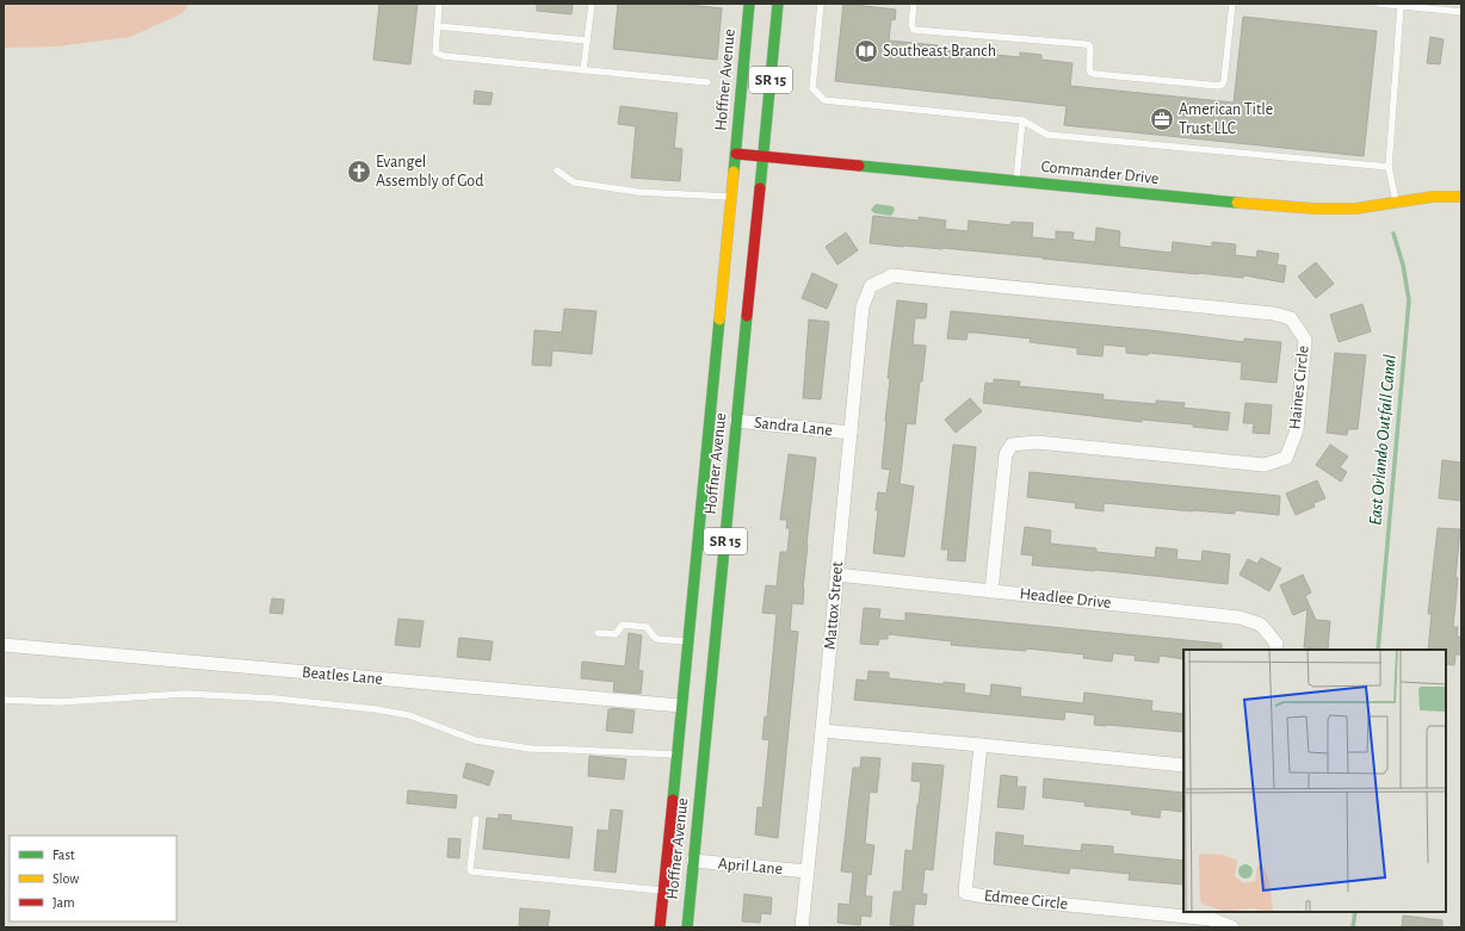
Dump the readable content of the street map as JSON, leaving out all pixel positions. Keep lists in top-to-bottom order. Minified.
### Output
{"streets":{"main road":["Hoffner Avenue","SR 15","Commander Drive"],"street":["Haines Circle","Sandra Lane","Headlee Drive","Mattox Street","Beatles Lane","April Lane","Edmee Circle"]},"crossings":[["Hoffner Avenue","Commander Drive"],["Hoffner Avenue","Sandra Lane"],["Hoffner Avenue","Beatles Lane"],["Hoffner Avenue","April Lane"],["Haines Circle","Headlee Drive"],["Haines Circle","Mattox Street"],["Sandra Lane","Mattox Street"],["Headlee Drive","Mattox Street"],["Mattox Street","April Lane"]],"water":["East Orlando Outfall Canal"],"places":{"library":["Southeast Branch"],"office":["American Title Trust LLC"],"church":["Evangel Assembly of God"]},"legend":["Fast","Slow","Jam"]}
